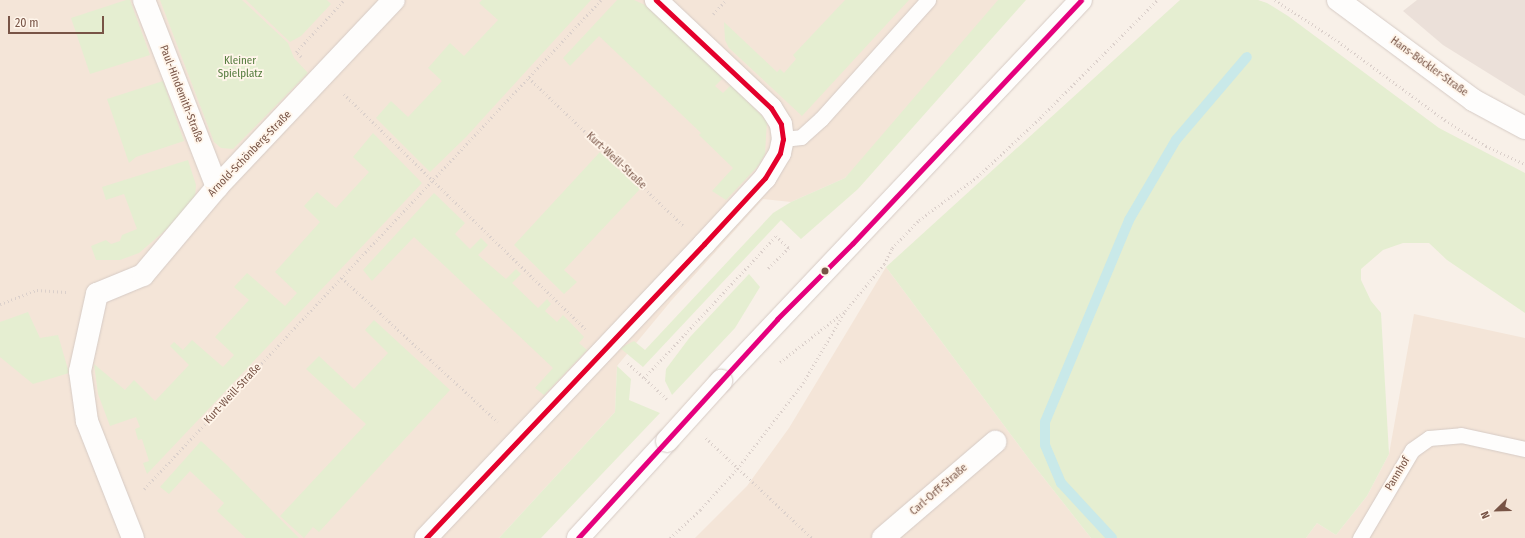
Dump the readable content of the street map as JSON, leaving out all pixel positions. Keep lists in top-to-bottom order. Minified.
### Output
{"streets":{"street":["Hans-Böckler-Straße","Paul-Hindemith-Straße","Arnold-Schönberg-Straße","Carl-Orff-Straße"],"lane":["Pannhof"],"path":["Kurt-Weill-Straße"]},"crossings":[["Paul-Hindemith-Straße","Arnold-Schönberg-Straße"]],"parks":["Kleiner Spielplatz"],"scale_bar":"20 m","north":"bottom left"}
